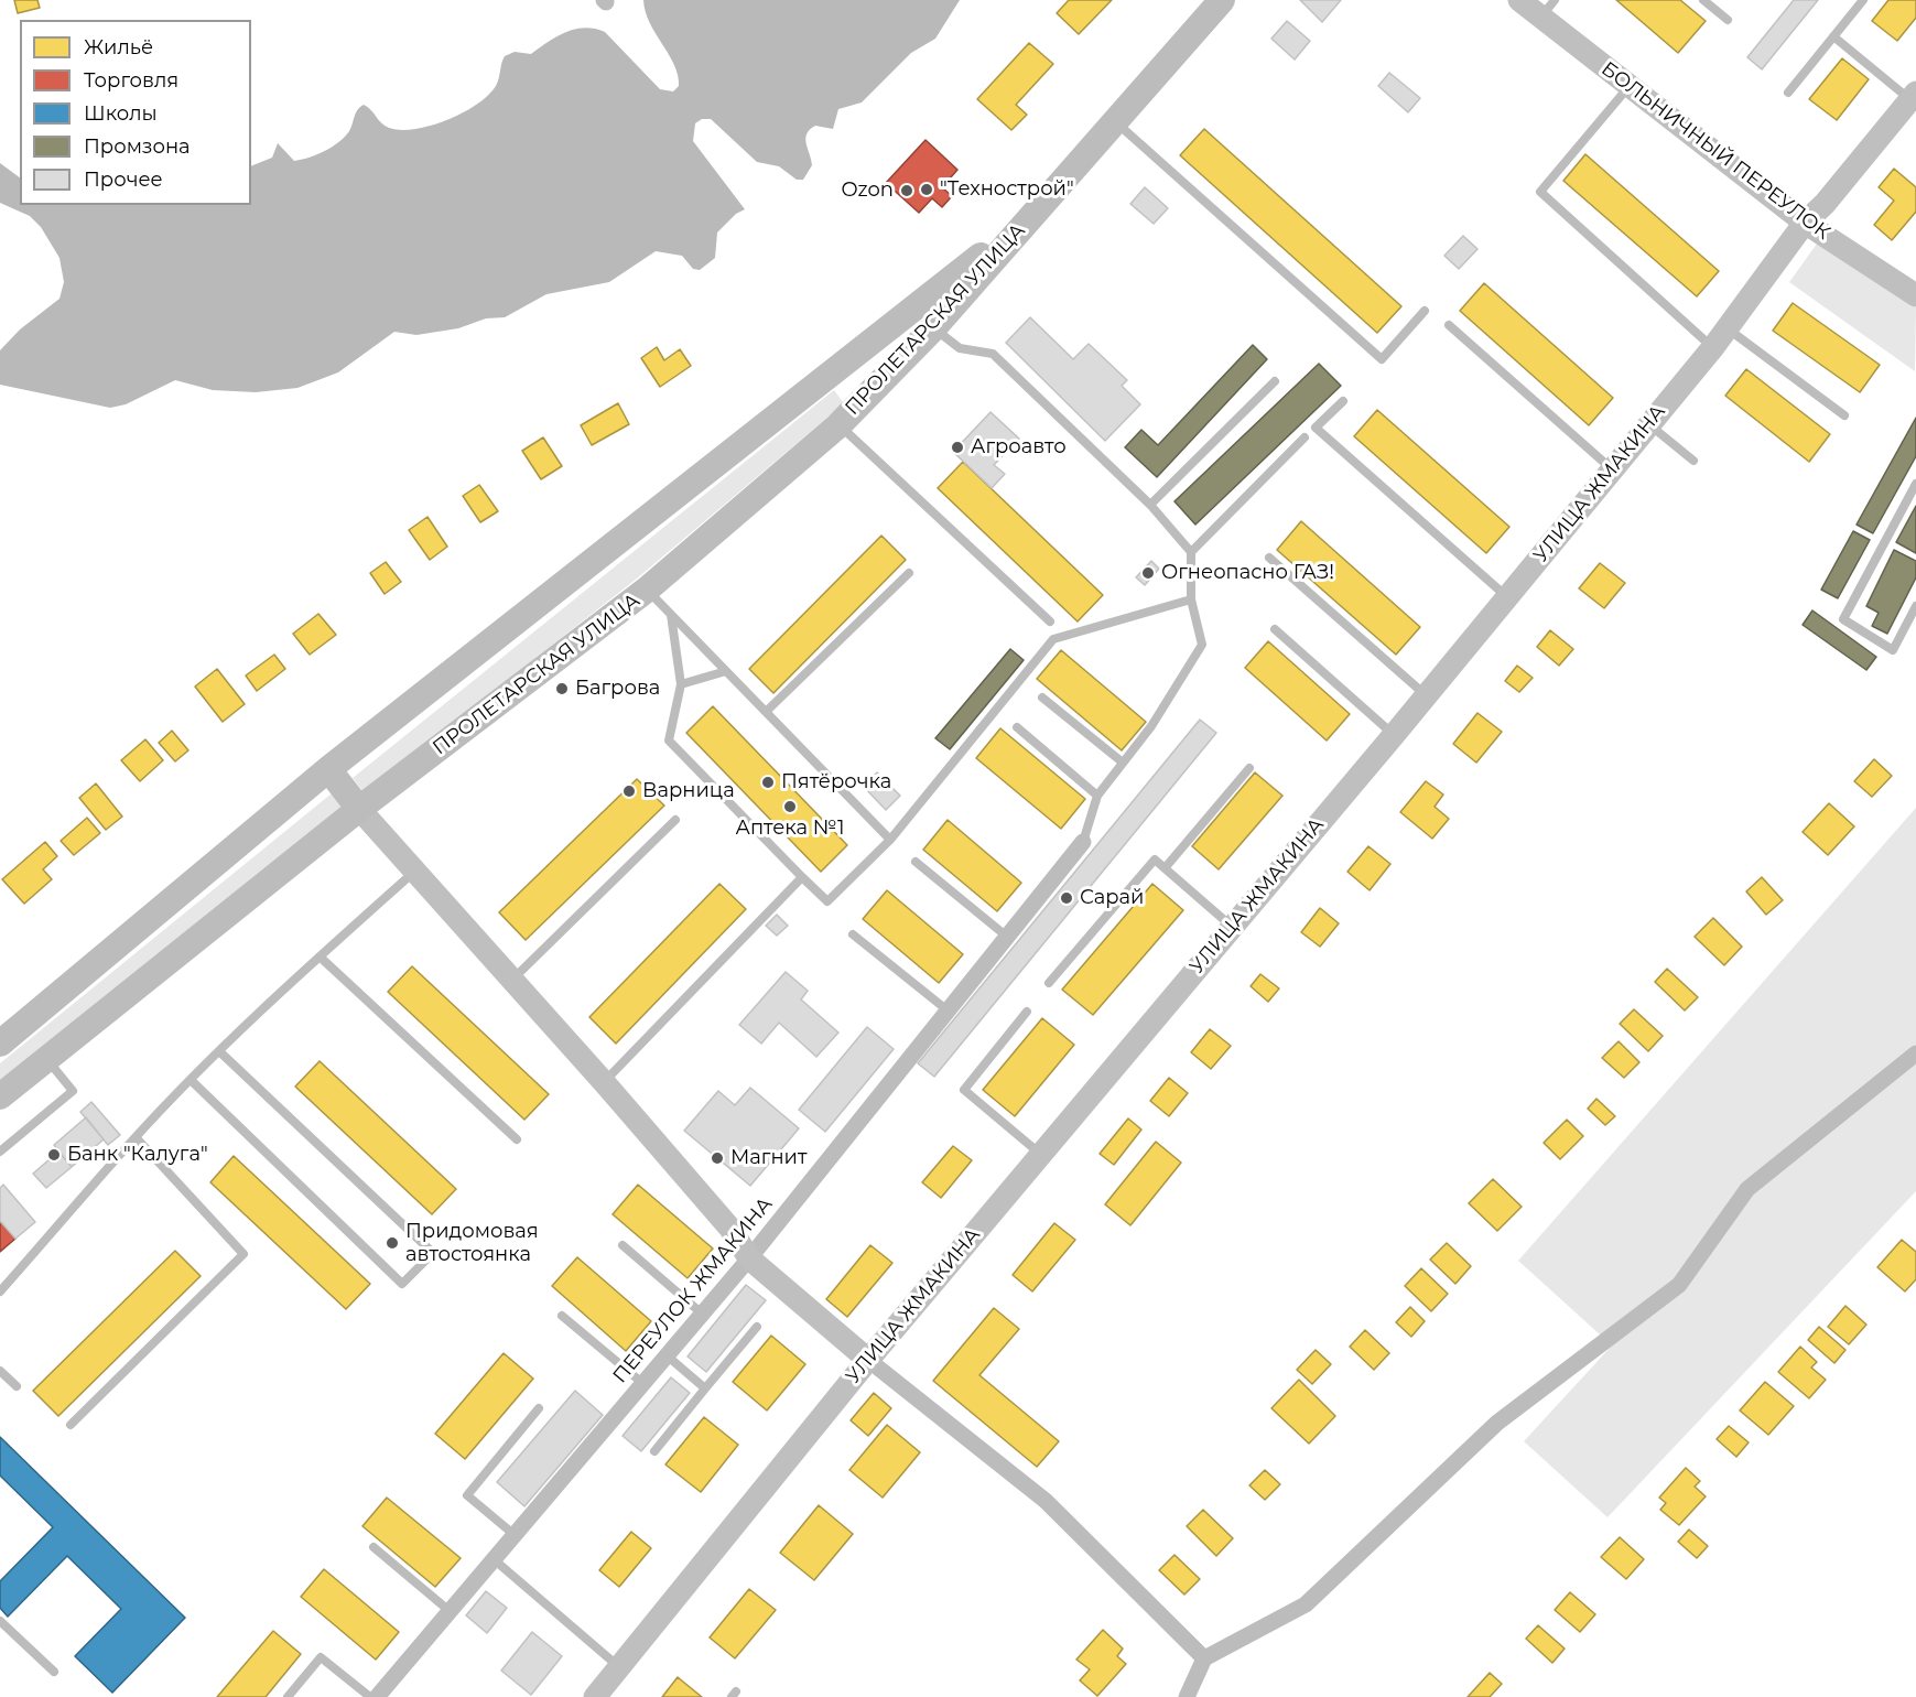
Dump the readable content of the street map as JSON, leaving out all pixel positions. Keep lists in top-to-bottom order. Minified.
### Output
{"streets":{"main road":["ПРОЛЕТАРСКАЯ УЛИЦА"],"street":["БОЛЬНИЧНЫЙ ПЕРЕУЛОК","УЛИЦА ЖМАКИНА","ПЕРЕУЛОК ЖМАКИНА"]},"crossings":[["БОЛЬНИЧНЫЙ ПЕРЕУЛОК","УЛИЦА ЖМАКИНА"]],"places":["\"Технострой\"","Ozon","Агроавто","Огнеопасно ГАЗ!","Багрова","Пятёрочка","Варница","Аптека №1","Сарай","Банк \"Калуга\"","Магнит","Придомовая автостоянка"],"legend":["Жильё","Торговля","Школы","Промзона","Прочее"]}
